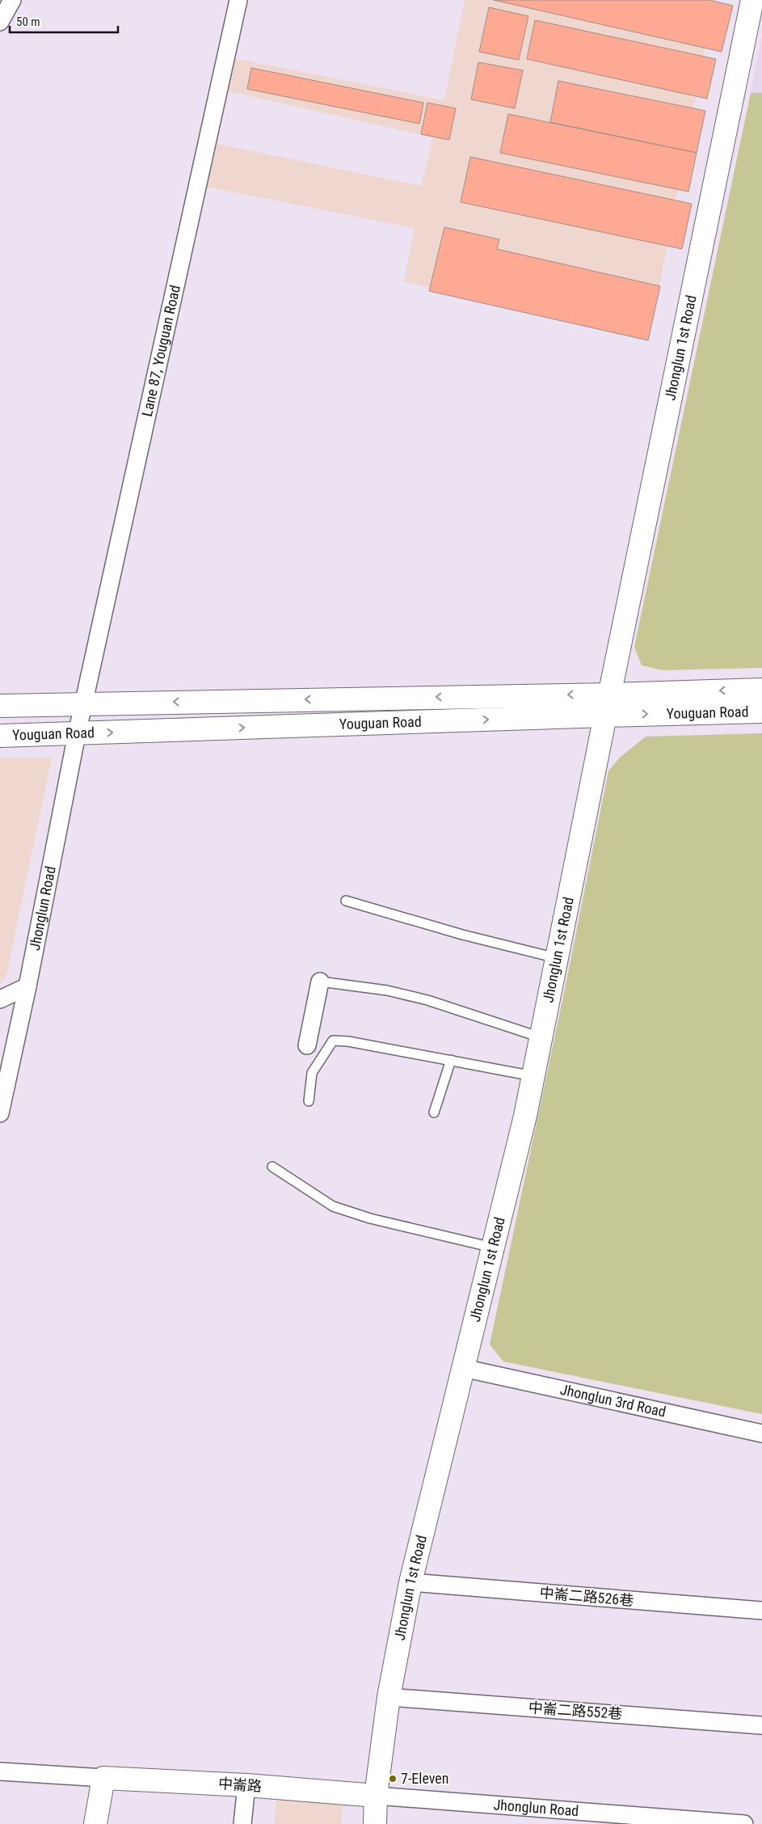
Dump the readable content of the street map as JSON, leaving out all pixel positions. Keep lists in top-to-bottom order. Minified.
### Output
{"streets":{"street":["Jhonglun 1st Road","Lane 87, Youguan Road","Youguan Road","Jhonglun Road","Jhonglun 3rd Road","中崙二路526巷","中崙二路552巷","中崙路"]},"crossings":[["Jhonglun 1st Road","Youguan Road"],["Jhonglun 1st Road","Jhonglun Road"],["Jhonglun 1st Road","Jhonglun 3rd Road"],["Jhonglun 1st Road","中崙二路526巷"],["Jhonglun 1st Road","中崙二路552巷"],["Jhonglun 1st Road","中崙路"],["Lane 87, Youguan Road","Youguan Road"],["Lane 87, Youguan Road","Jhonglun Road"],["Youguan Road","Jhonglun Road"],["Jhonglun Road","中崙路"]],"places":["7-Eleven"],"scale_bar":"50 m"}
